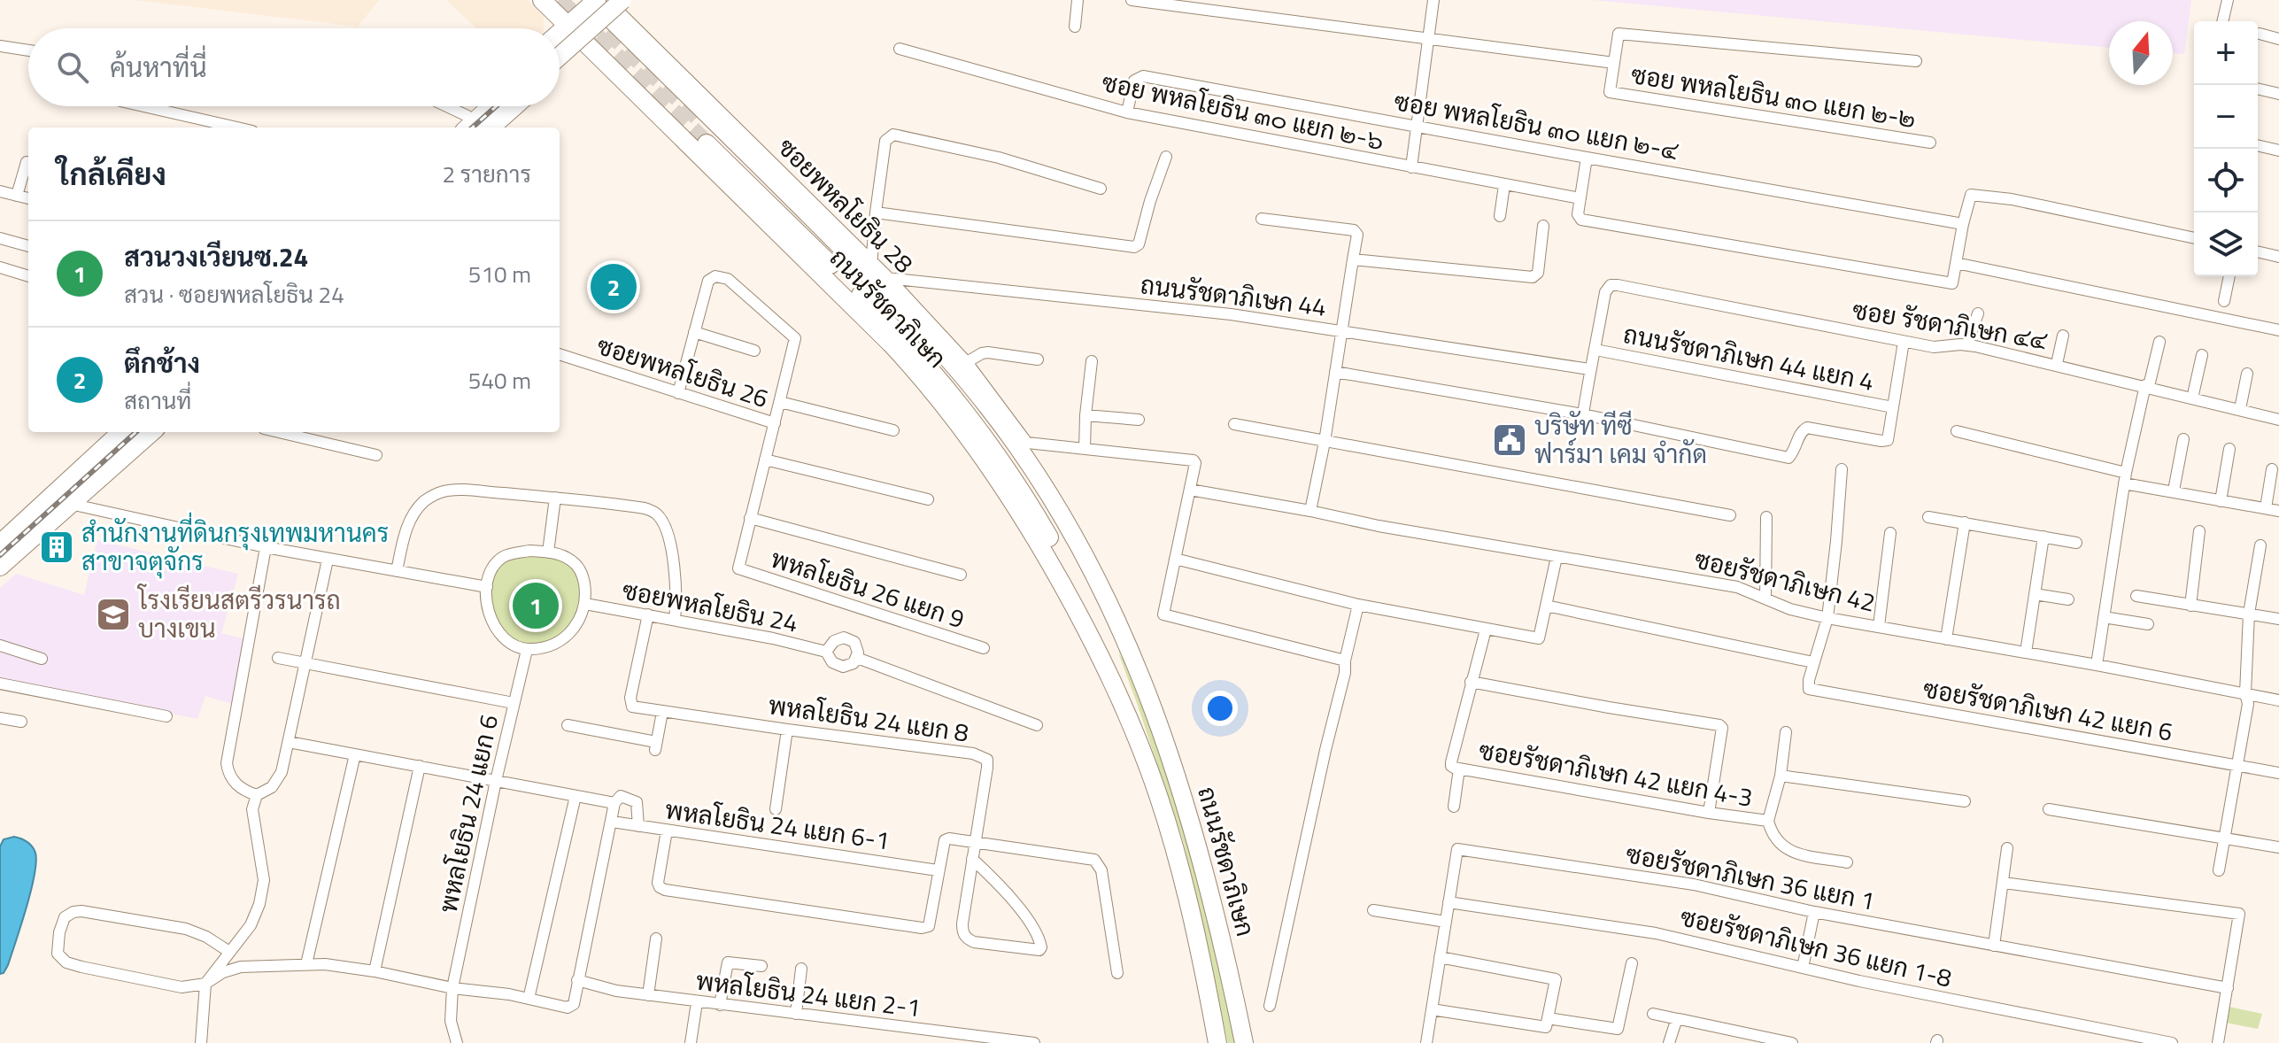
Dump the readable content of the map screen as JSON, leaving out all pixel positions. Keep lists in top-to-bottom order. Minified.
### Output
{"streets":{"main road":["ถนนรัชดาภิเษก"],"street":["ซอย พหลโยธิน ๓๐ แยก ๒-๒","ซอย พหลโยธิน ๓๐ แยก ๒-๖","ซอย พหลโยธิน ๓๐ แยก ๒-๔","ซอยพหลโยธิน 28","ถนนรัชดาภิเษก 44","ซอย รัชดาภิเษก ๔๔","ถนนรัชดาภิเษก 44 แยก 4","ซอยพหลโยธิน 26","ซอยรัชดาภิเษก 42","พหลโยธิน 26 แยก 9","ซอยพหลโยธิน 24","ซอยรัชดาภิเษก 42 แยก 6","พหลโยธิน 24 แยก 8","ซอยรัชดาภิเษก 42 แยก 4-3","พหลโยธิน 24 แยก 6","พหลโยธิน 24 แยก 6-1","ซอยรัชดาภิเษก 36 แยก 1","ซอยรัชดาภิเษก 36 แยก 1-8","พหลโยธิน 24 แยก 2-1"]},"crossings":[["ซอย พหลโยธิน ๓๐ แยก ๒-๖","ซอย พหลโยธิน ๓๐ แยก ๒-๔"],["ซอยพหลโยธิน 28","ถนนรัชดาภิเษก 44"],["ซอยพหลโยธิน 28","ถนนรัชดาภิเษก"],["ถนนรัชดาภิเษก 44","ถนนรัชดาภิเษก"],["ซอย รัชดาภิเษก ๔๔","ถนนรัชดาภิเษก 44 แยก 4"],["ซอยพหลโยธิน 26","พหลโยธิน 26 แยก 9"],["ซอยพหลโยธิน 24","พหลโยธิน 24 แยก 8"],["ซอยพหลโยธิน 24","พหลโยธิน 24 แยก 6"],["ซอยรัชดาภิเษก 36 แยก 1","ซอยรัชดาภิเษก 36 แยก 1-8"]],"places":{"public building":["บริษัท ทีซี ฟาร์มา เคม จำกัด"],"building":["สำนักงานที่ดินกรุงเทพมหานคร สาขาจตุจักร"],"school or university":["โรงเรียนสตรีวรนารถ บางเขน"]},"north":"top","page":{"map_buttons":["+","−"],"search":"ค้นหาที่นี่","heading":["ใกล้เคียง","2 รายการ"],"list":[{"mark":"1","name":"สวนวงเวียนซ.24","note":"สวน · ซอยพหลโยธิน 24","value":"510 m"},{"mark":"2","name":"ตึกช้าง","note":"สถานที่","value":"540 m"}],"pins":["2","1"]}}
